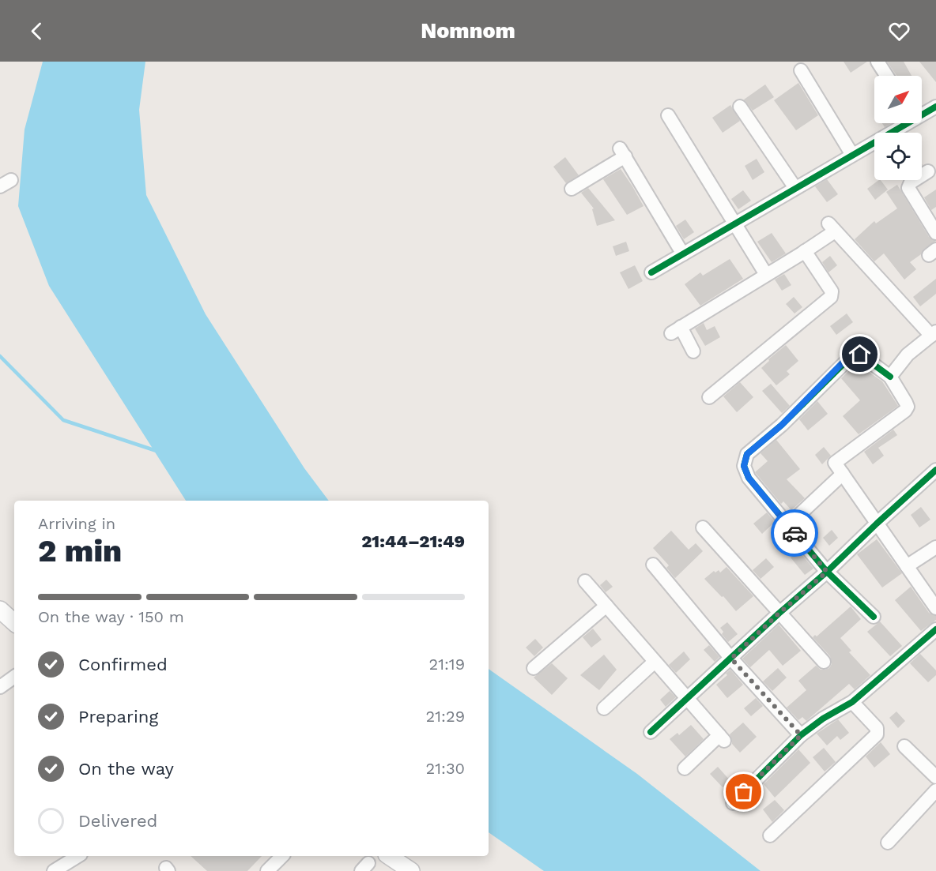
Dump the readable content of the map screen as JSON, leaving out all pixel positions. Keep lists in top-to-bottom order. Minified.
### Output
{"north":"top right","page":{"header":"Nomnom","heading":["2 min","Arriving in","21:44–21:49"],"bar":"On the way · 150 m","list":[["Confirmed","21:19"],["Preparing","21:29"],["On the way","21:30"],"Delivered"]}}
